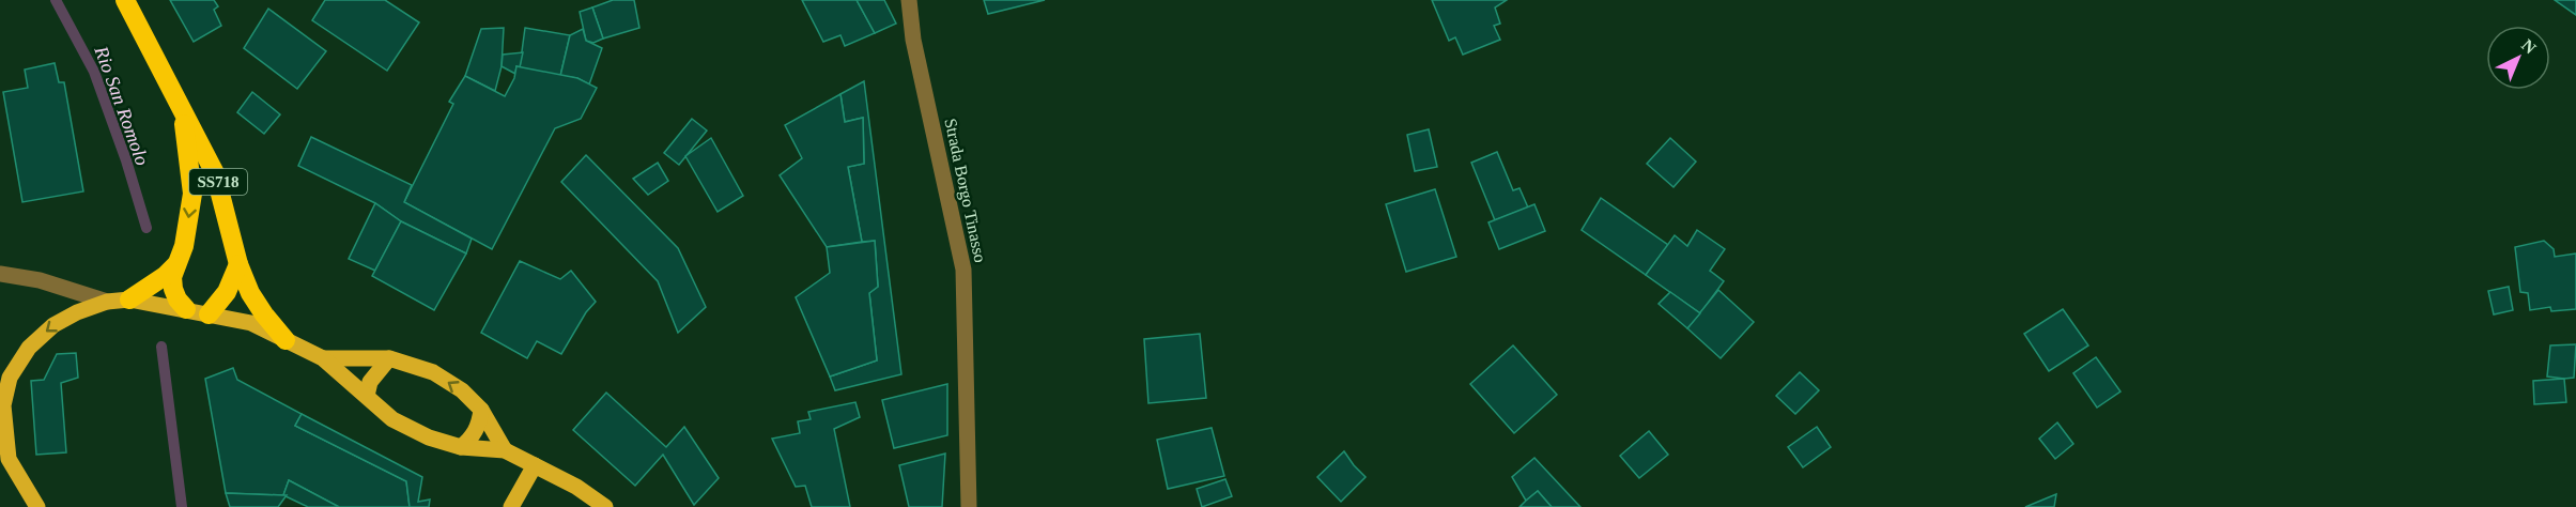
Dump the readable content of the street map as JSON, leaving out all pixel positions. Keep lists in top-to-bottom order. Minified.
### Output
{"streets":{"highway":["SS718"],"street":["Strada Borgo Tinasso"]},"water":["Rio San Romolo"],"north":"top right"}
